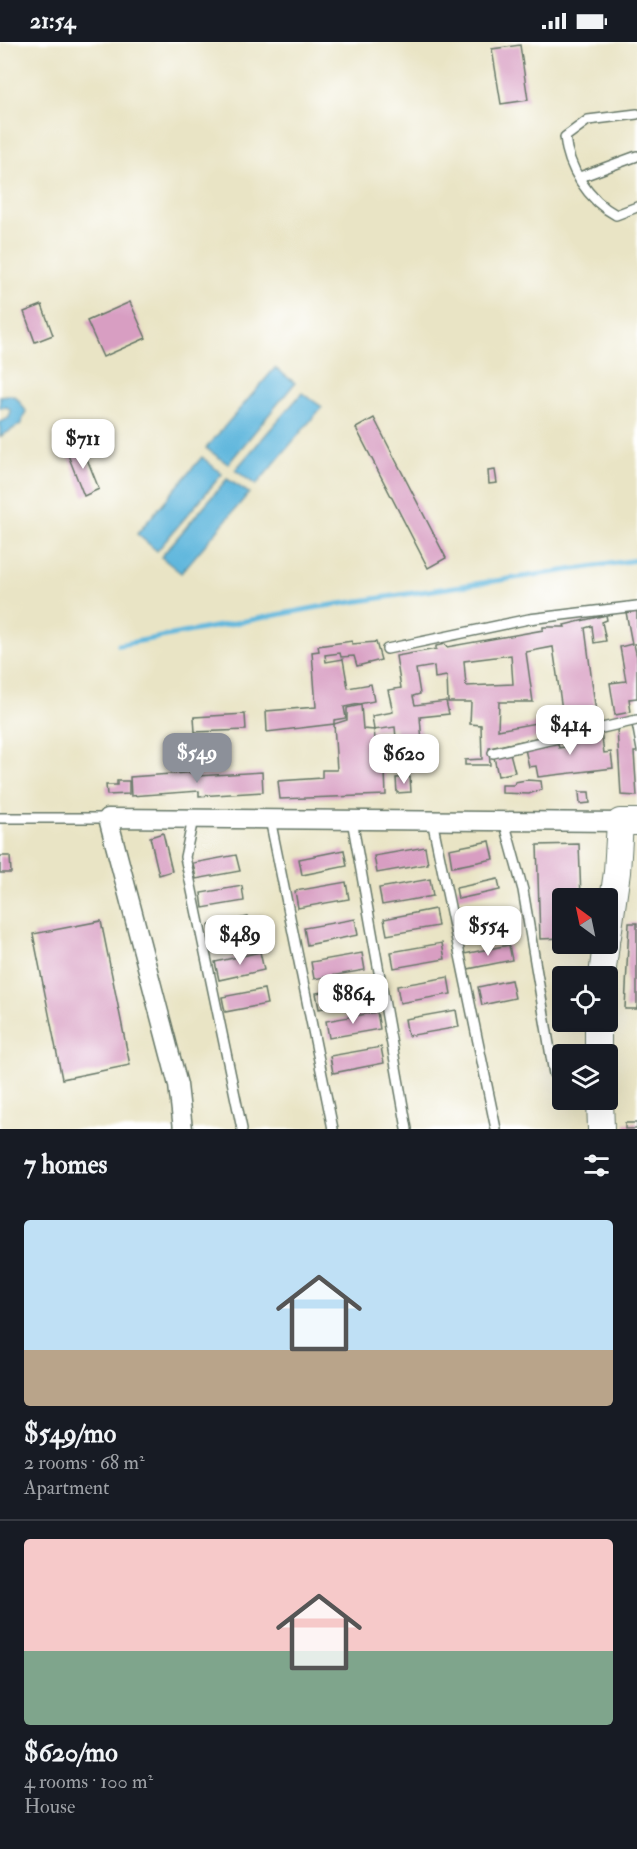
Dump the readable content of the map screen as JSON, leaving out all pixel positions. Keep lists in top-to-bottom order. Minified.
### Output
{"north":"top left","page":{"status":"21:54","price":["$711","$414","$549","$620","$554","$489","$864"],"heading":"7 homes","list":[{"name":"$549/mo","note":"2 rooms · 68 m² · Apartment"},{"name":"$620/mo","note":"4 rooms · 100 m² · House"}]}}
